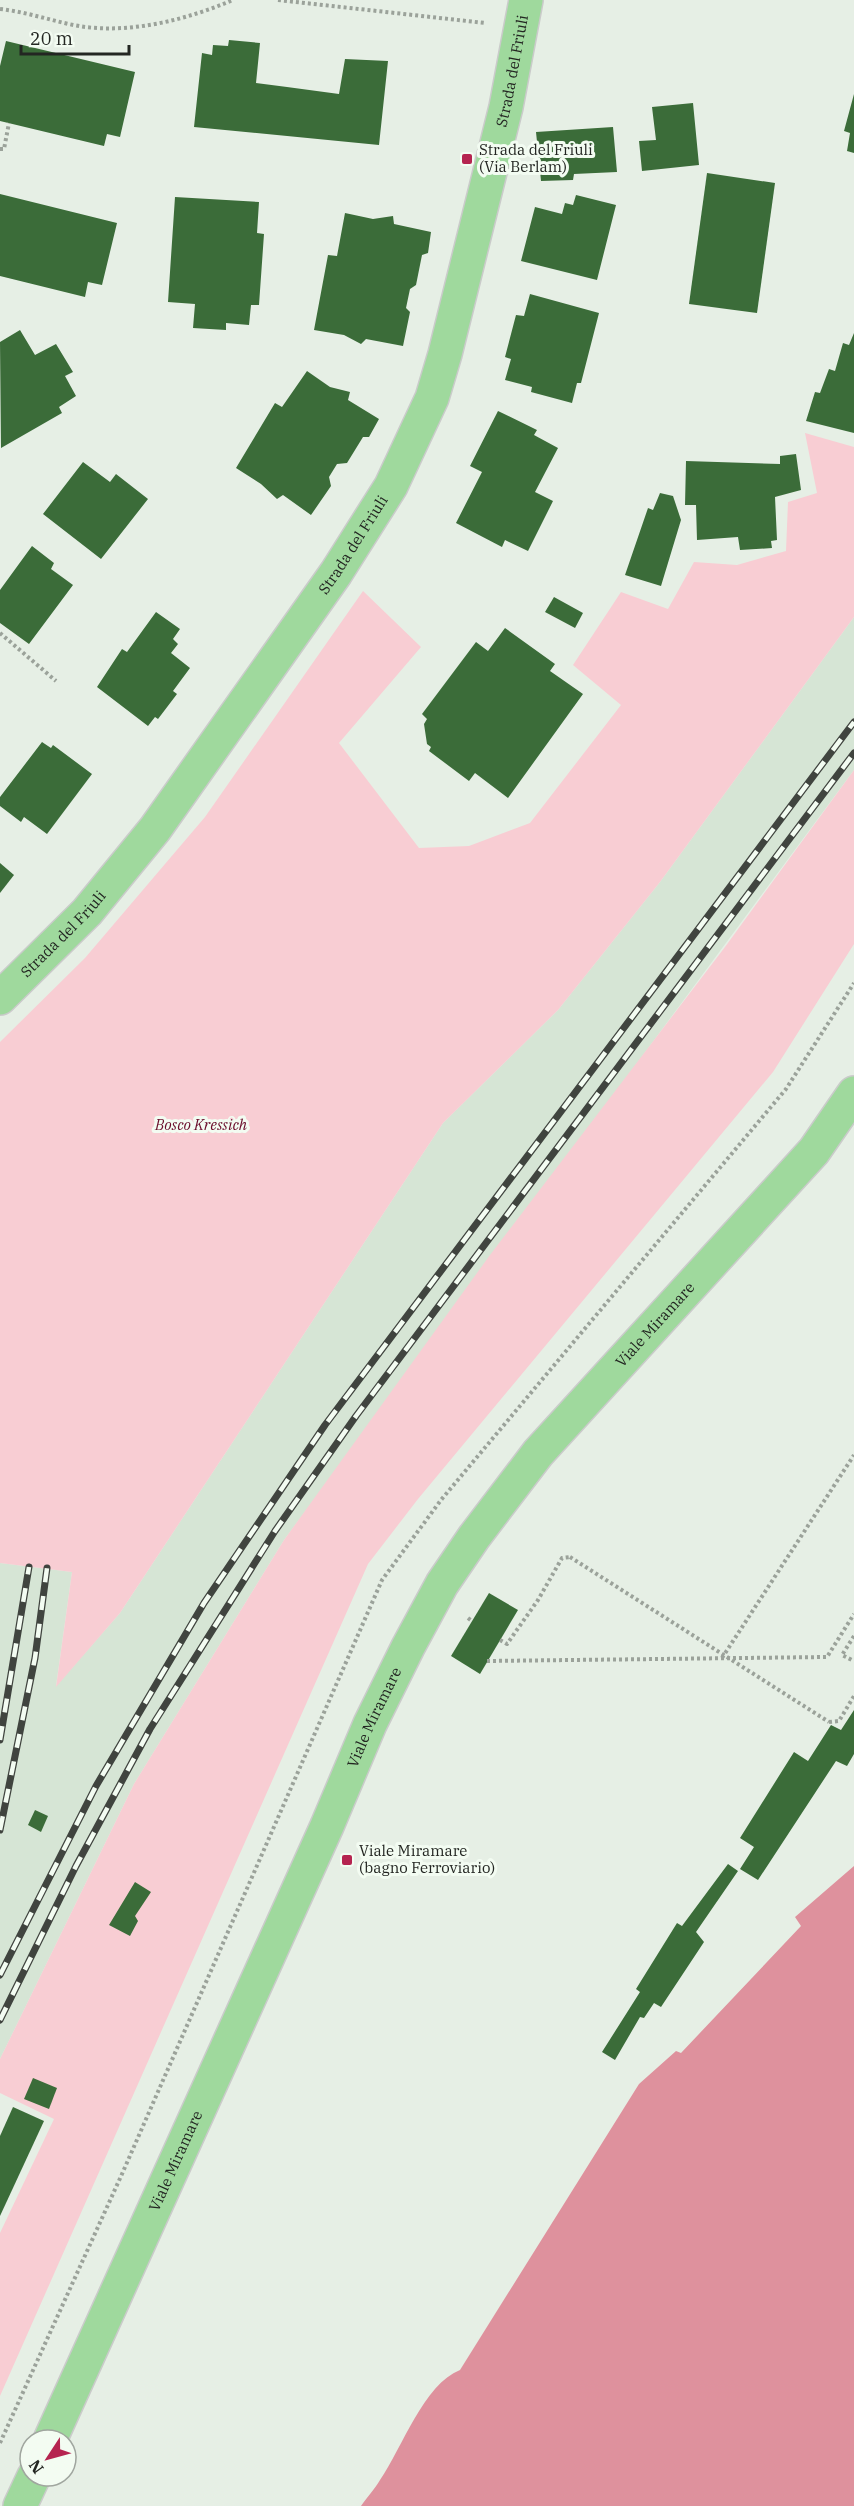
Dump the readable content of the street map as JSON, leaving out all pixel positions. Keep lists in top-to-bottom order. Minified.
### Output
{"streets":{"main road":["Strada del Friuli","Viale Miramare"]},"parks":["Bosco Kressich"],"places":{"transit":["Strada del Friuli (Via Berlam)","Viale Miramare (bagno Ferroviario)"]},"scale_bar":"20 m","north":"bottom left"}
